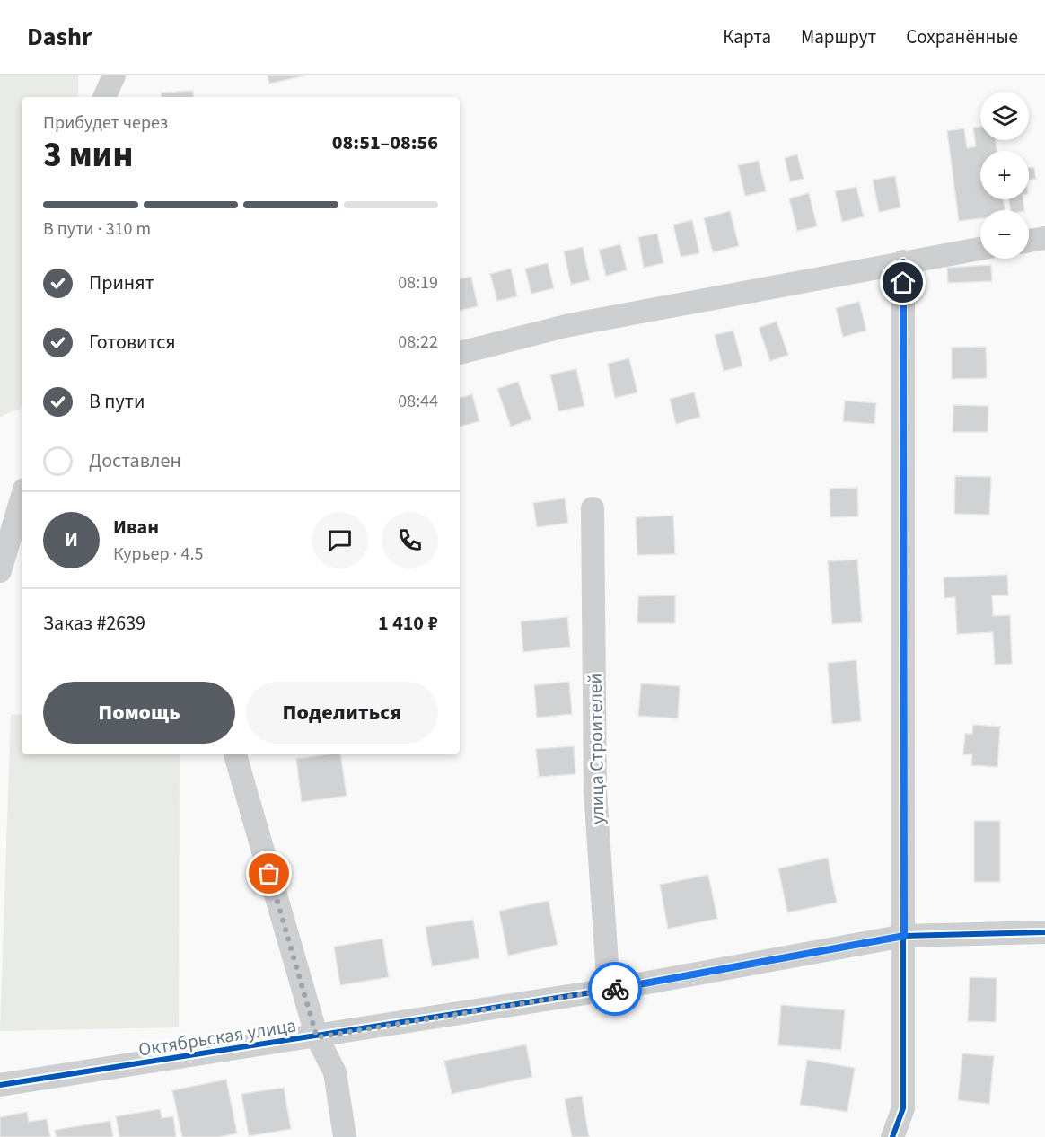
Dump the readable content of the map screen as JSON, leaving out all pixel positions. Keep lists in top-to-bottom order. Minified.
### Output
{"streets":{"street":["улица Строителей","Октябрьская улица"]},"crossings":[["улица Строителей","Октябрьская улица"]],"page":{"header":"Dashr","nav":["Карта","Маршрут","Сохранённые"],"map_buttons":["+","−"],"heading":["3 мин","Прибудет через","08:51–08:56"],"panel":["Иван","Курьер · 4.5","Заказ #2639","1 410 ₽"],"bar":"В пути · 310 m","list":[["Принят","08:19"],["Готовится","08:22"],["В пути","08:44"],"Доставлен"],"round":"И","buttons":["Помощь","Поделиться"]}}
